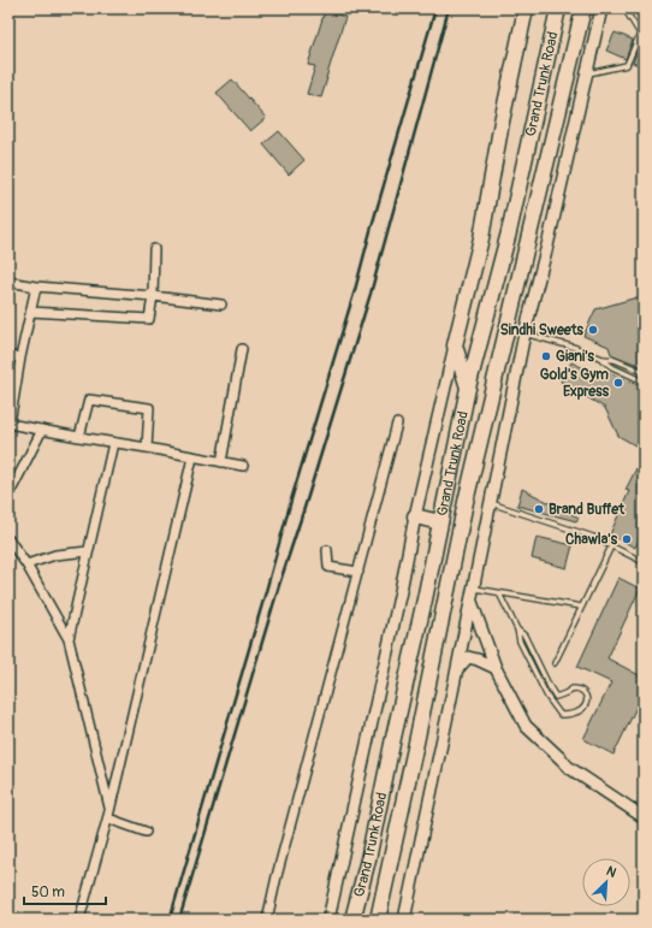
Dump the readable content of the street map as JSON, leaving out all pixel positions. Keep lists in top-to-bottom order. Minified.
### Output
{"streets":{"highway":["Grand Trunk Road"]},"places":["Sindhi Sweets","Giani's","Gold's Gym Express","Brand Buffet","Chawla's"],"scale_bar":"50 m","north":"top right"}
